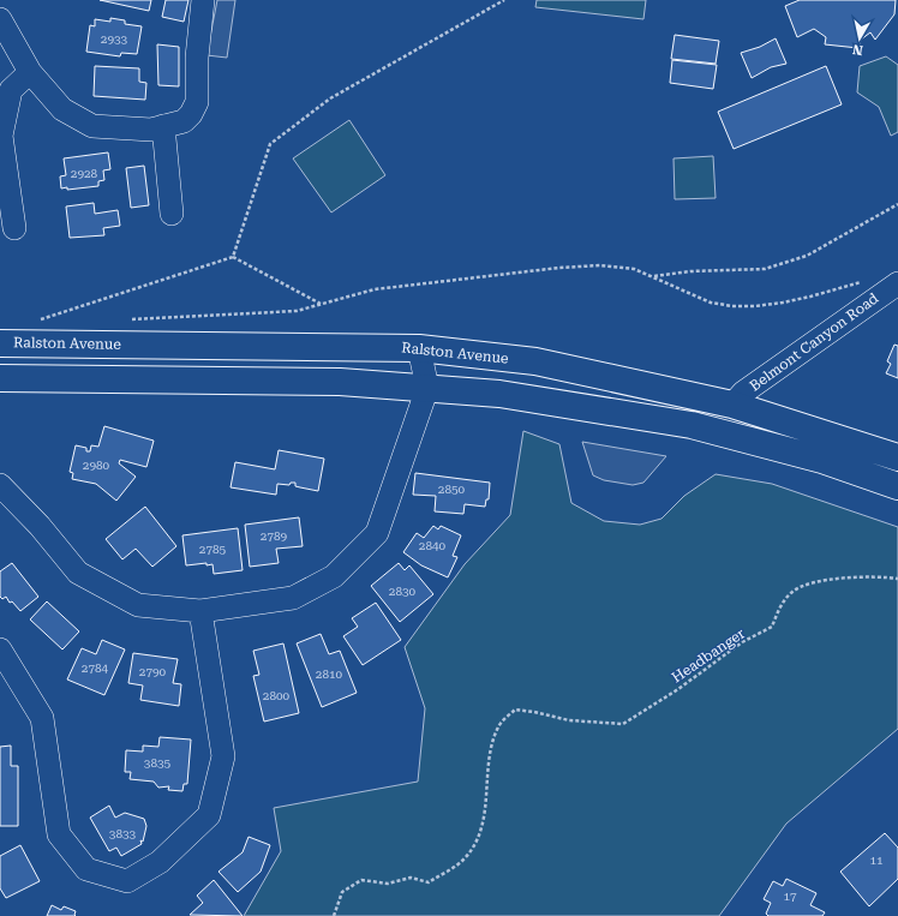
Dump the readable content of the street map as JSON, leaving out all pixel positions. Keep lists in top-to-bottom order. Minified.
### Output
{"streets":{"main road":["Ralston Avenue"],"street":["Belmont Canyon Road"],"path":["Headbanger"]},"crossings":[["Belmont Canyon Road","Ralston Avenue"]],"house_numbers":["2933","2928","2980","2850","2789","2840","2785","2830","2784","2790","2810","2800","3835","3833","11","17"],"north":"bottom"}
